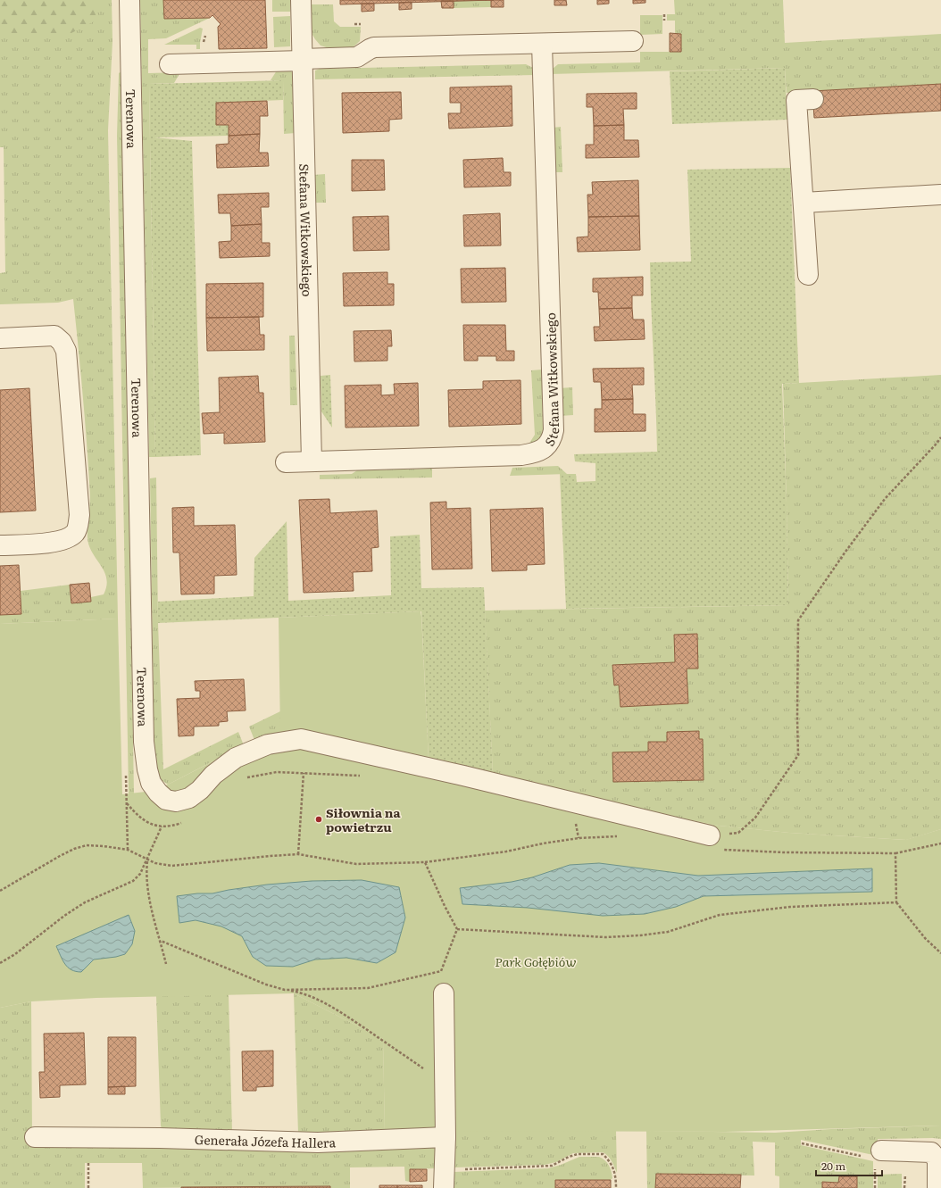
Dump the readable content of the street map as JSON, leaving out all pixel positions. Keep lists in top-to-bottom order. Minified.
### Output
{"streets":{"street":["Terenowa","Stefana Witkowskiego","Generała Józefa Hallera"]},"parks":["Park Gołębiów"],"places":["Siłownia na powietrzu"],"scale_bar":"20 m"}
